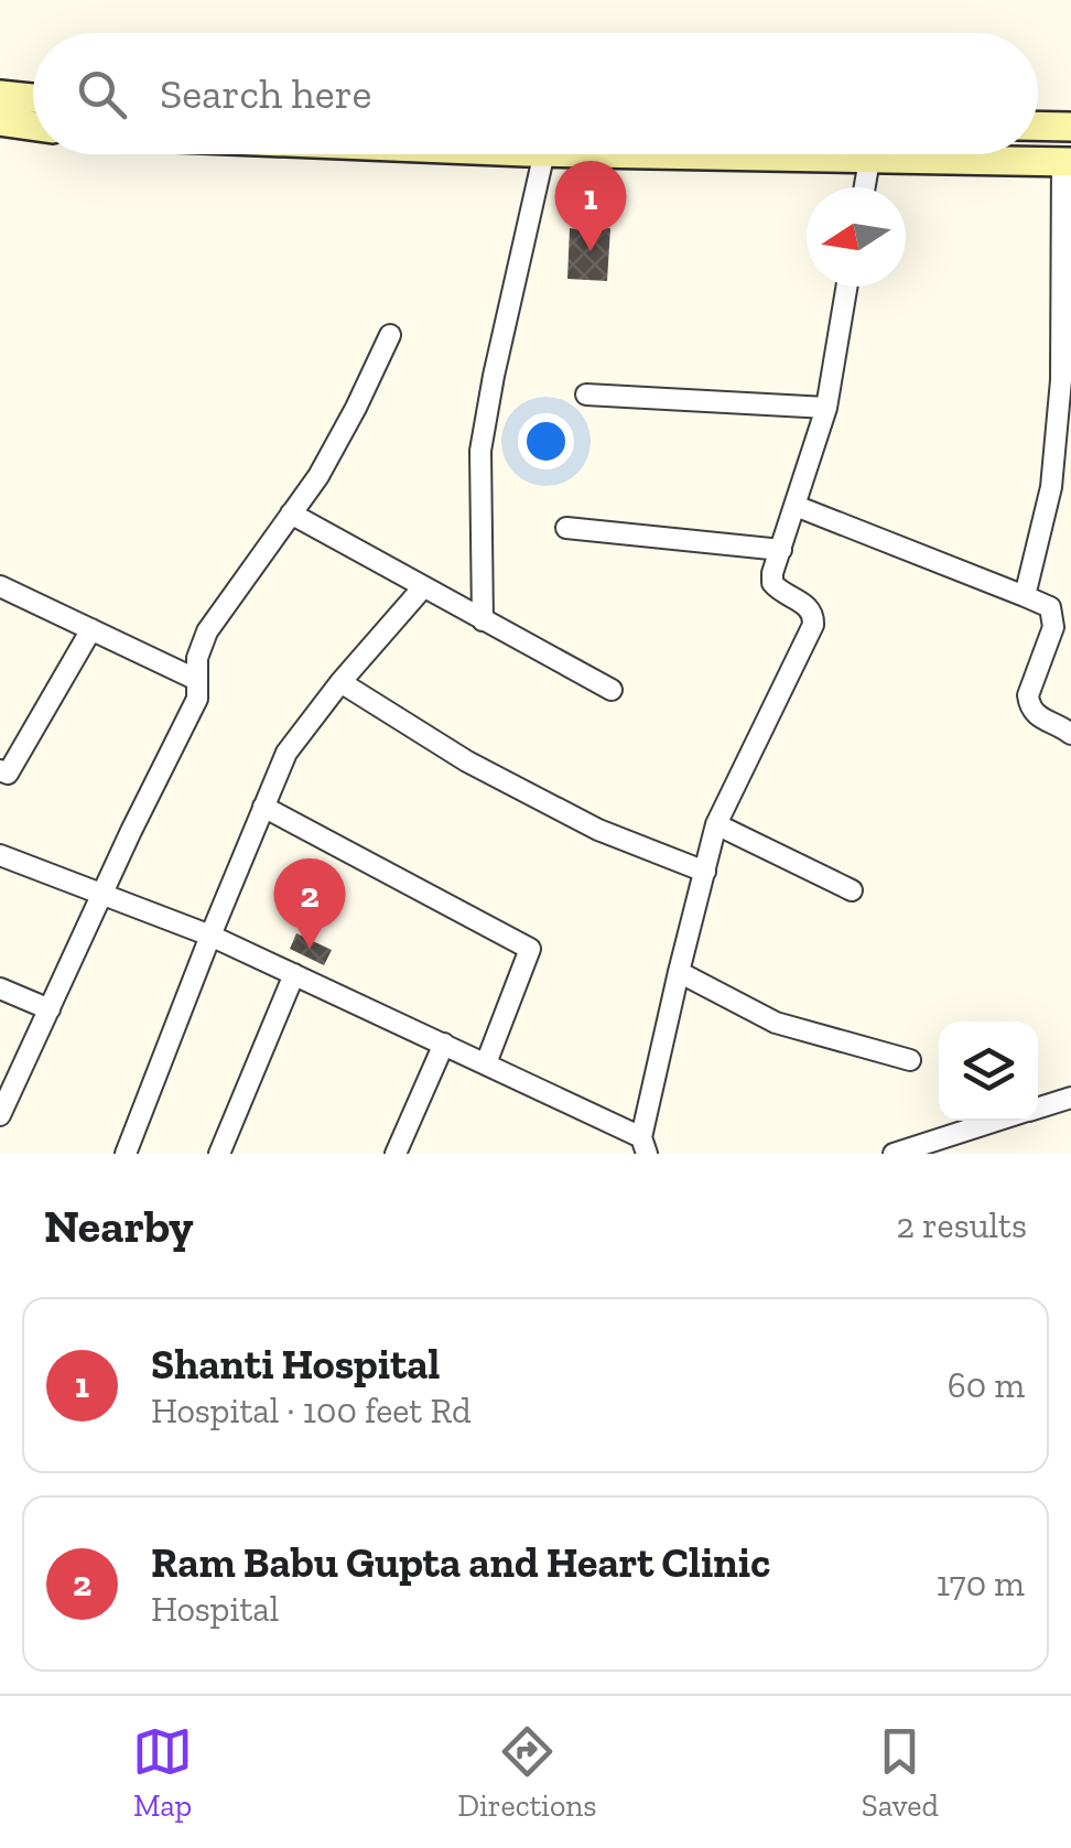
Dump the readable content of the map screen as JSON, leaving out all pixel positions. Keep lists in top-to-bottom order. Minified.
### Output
{"north":"left","page":{"search":"Search here","pins":["1","2"],"heading":["Nearby","2 results"],"list":[{"mark":"1","name":"Shanti Hospital","note":"Hospital · 100 feet Rd","value":"60 m"},{"mark":"2","name":"Ram Babu Gupta and Heart Clinic","note":"Hospital","value":"170 m"}],"nav":["Map","Directions","Saved"]}}
